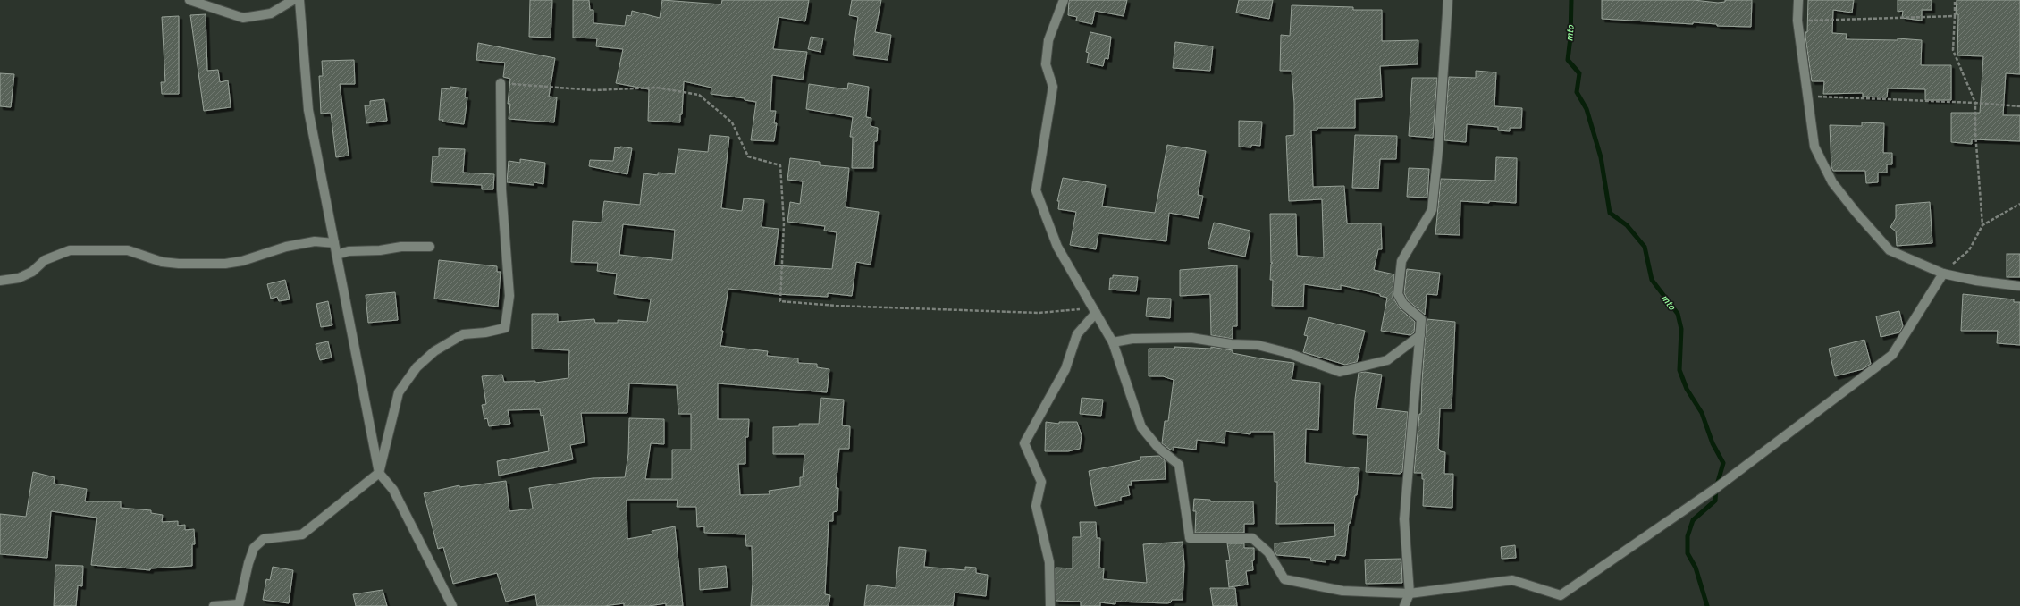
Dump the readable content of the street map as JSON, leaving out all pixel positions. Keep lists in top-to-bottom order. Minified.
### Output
{"water":["mto"]}
